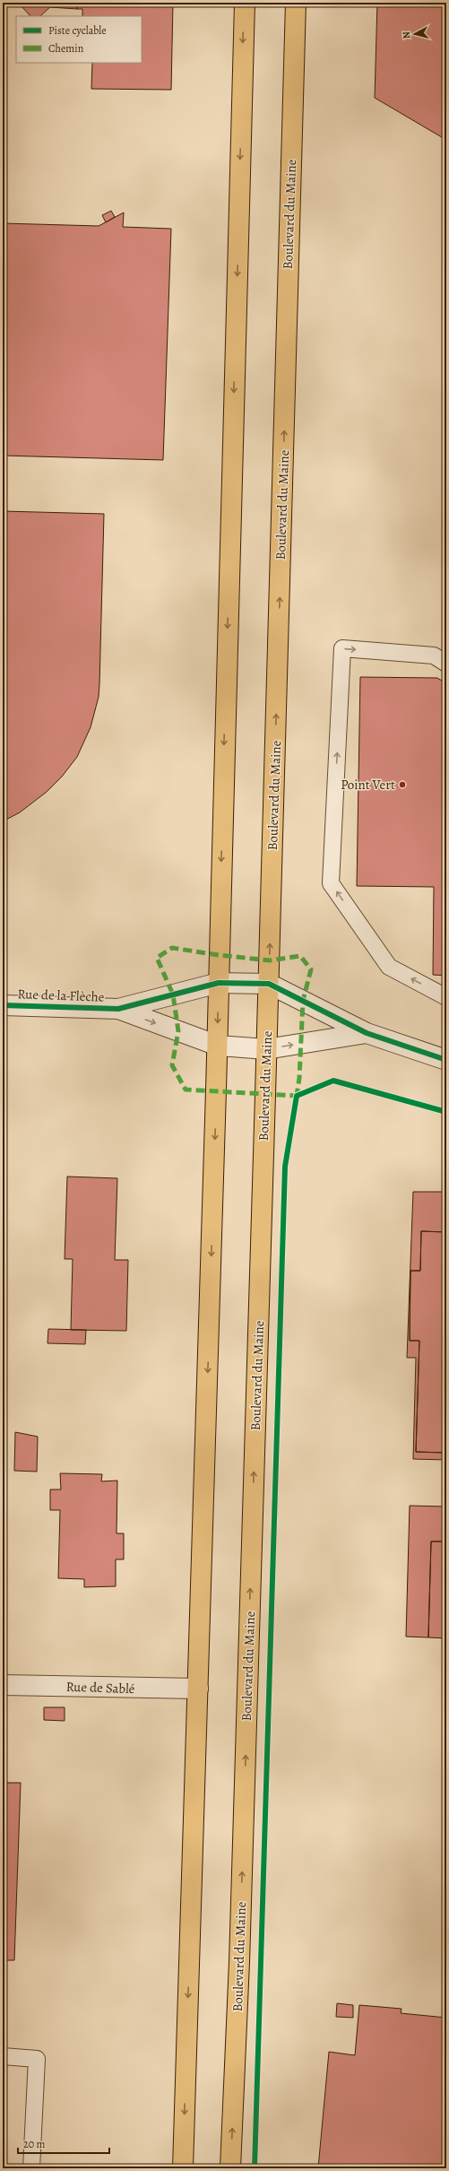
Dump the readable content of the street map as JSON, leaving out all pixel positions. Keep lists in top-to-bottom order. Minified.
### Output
{"streets":{"main road":["Boulevard du Maine"],"street":["Rue de la Flèche","Rue de Sablé"]},"places":["Point Vert"],"legend":["Piste cyclable","Chemin"],"scale_bar":"20 m","north":"left"}
